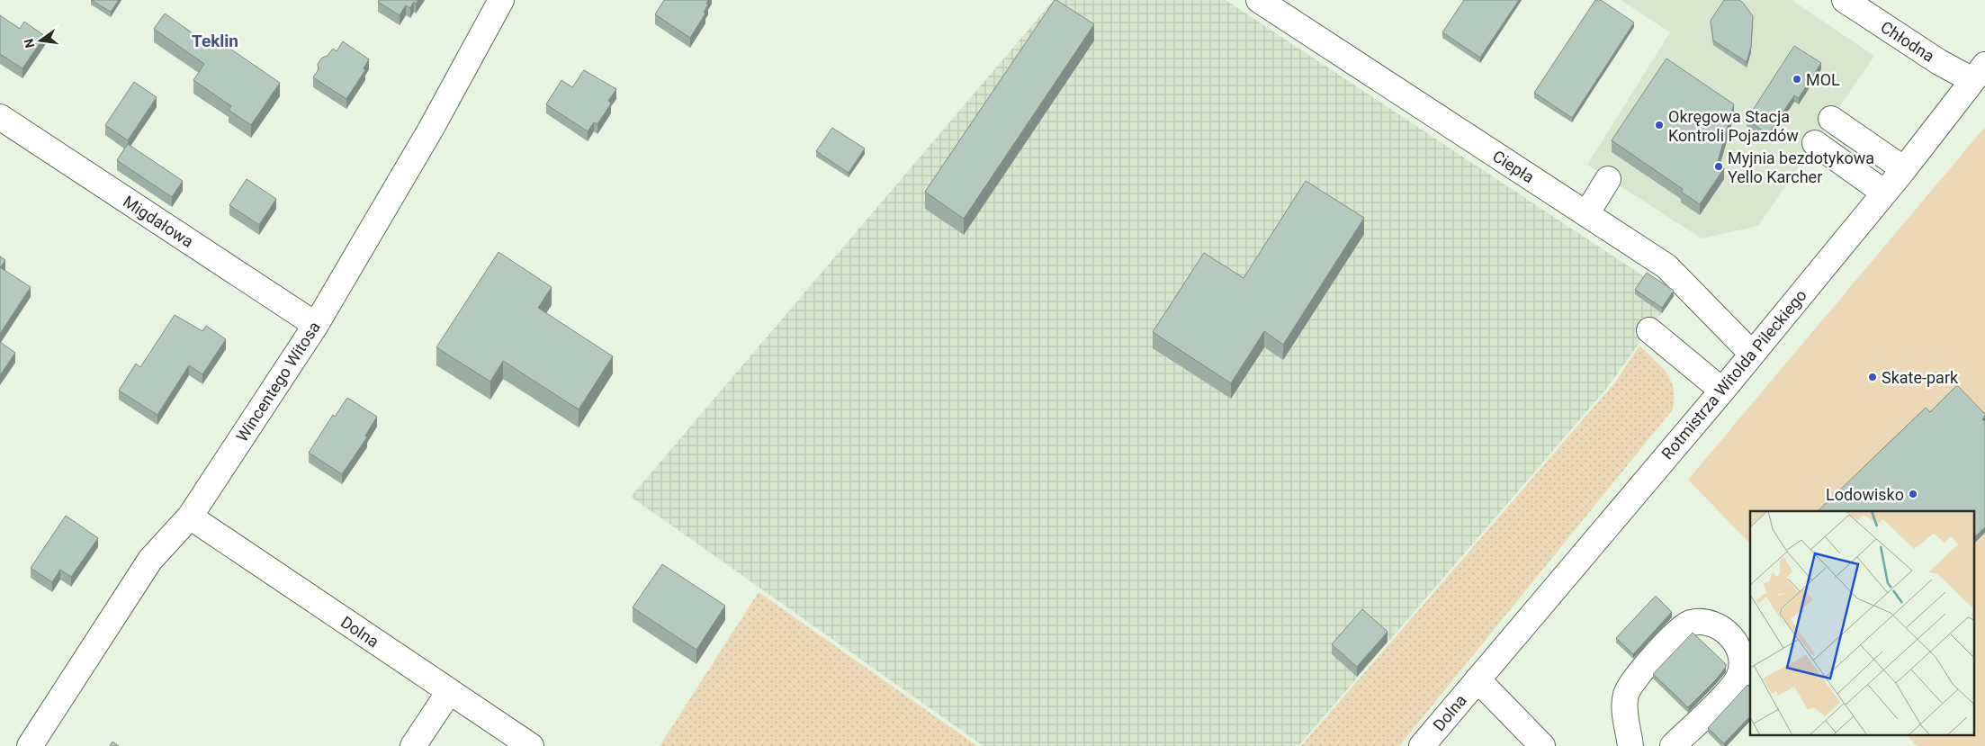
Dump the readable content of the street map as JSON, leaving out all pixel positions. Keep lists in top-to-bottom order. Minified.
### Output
{"streets":{"street":["Chłodna","Ciepła","Migdałowa","Rotmistrza Witolda Pileckiego","Wincentego Witosa","Dolna"]},"crossings":[["Chłodna","Rotmistrza Witolda Pileckiego"],["Ciepła","Rotmistrza Witolda Pileckiego"],["Migdałowa","Wincentego Witosa"],["Rotmistrza Witolda Pileckiego","Dolna"],["Wincentego Witosa","Dolna"]],"districts":["Teklin"],"places":["MOL","Okręgowa Stacja Kontroli Pojazdów","Myjnia bezdotykowa Yello Karcher","Skate-park","Lodowisko"],"north":"left"}
